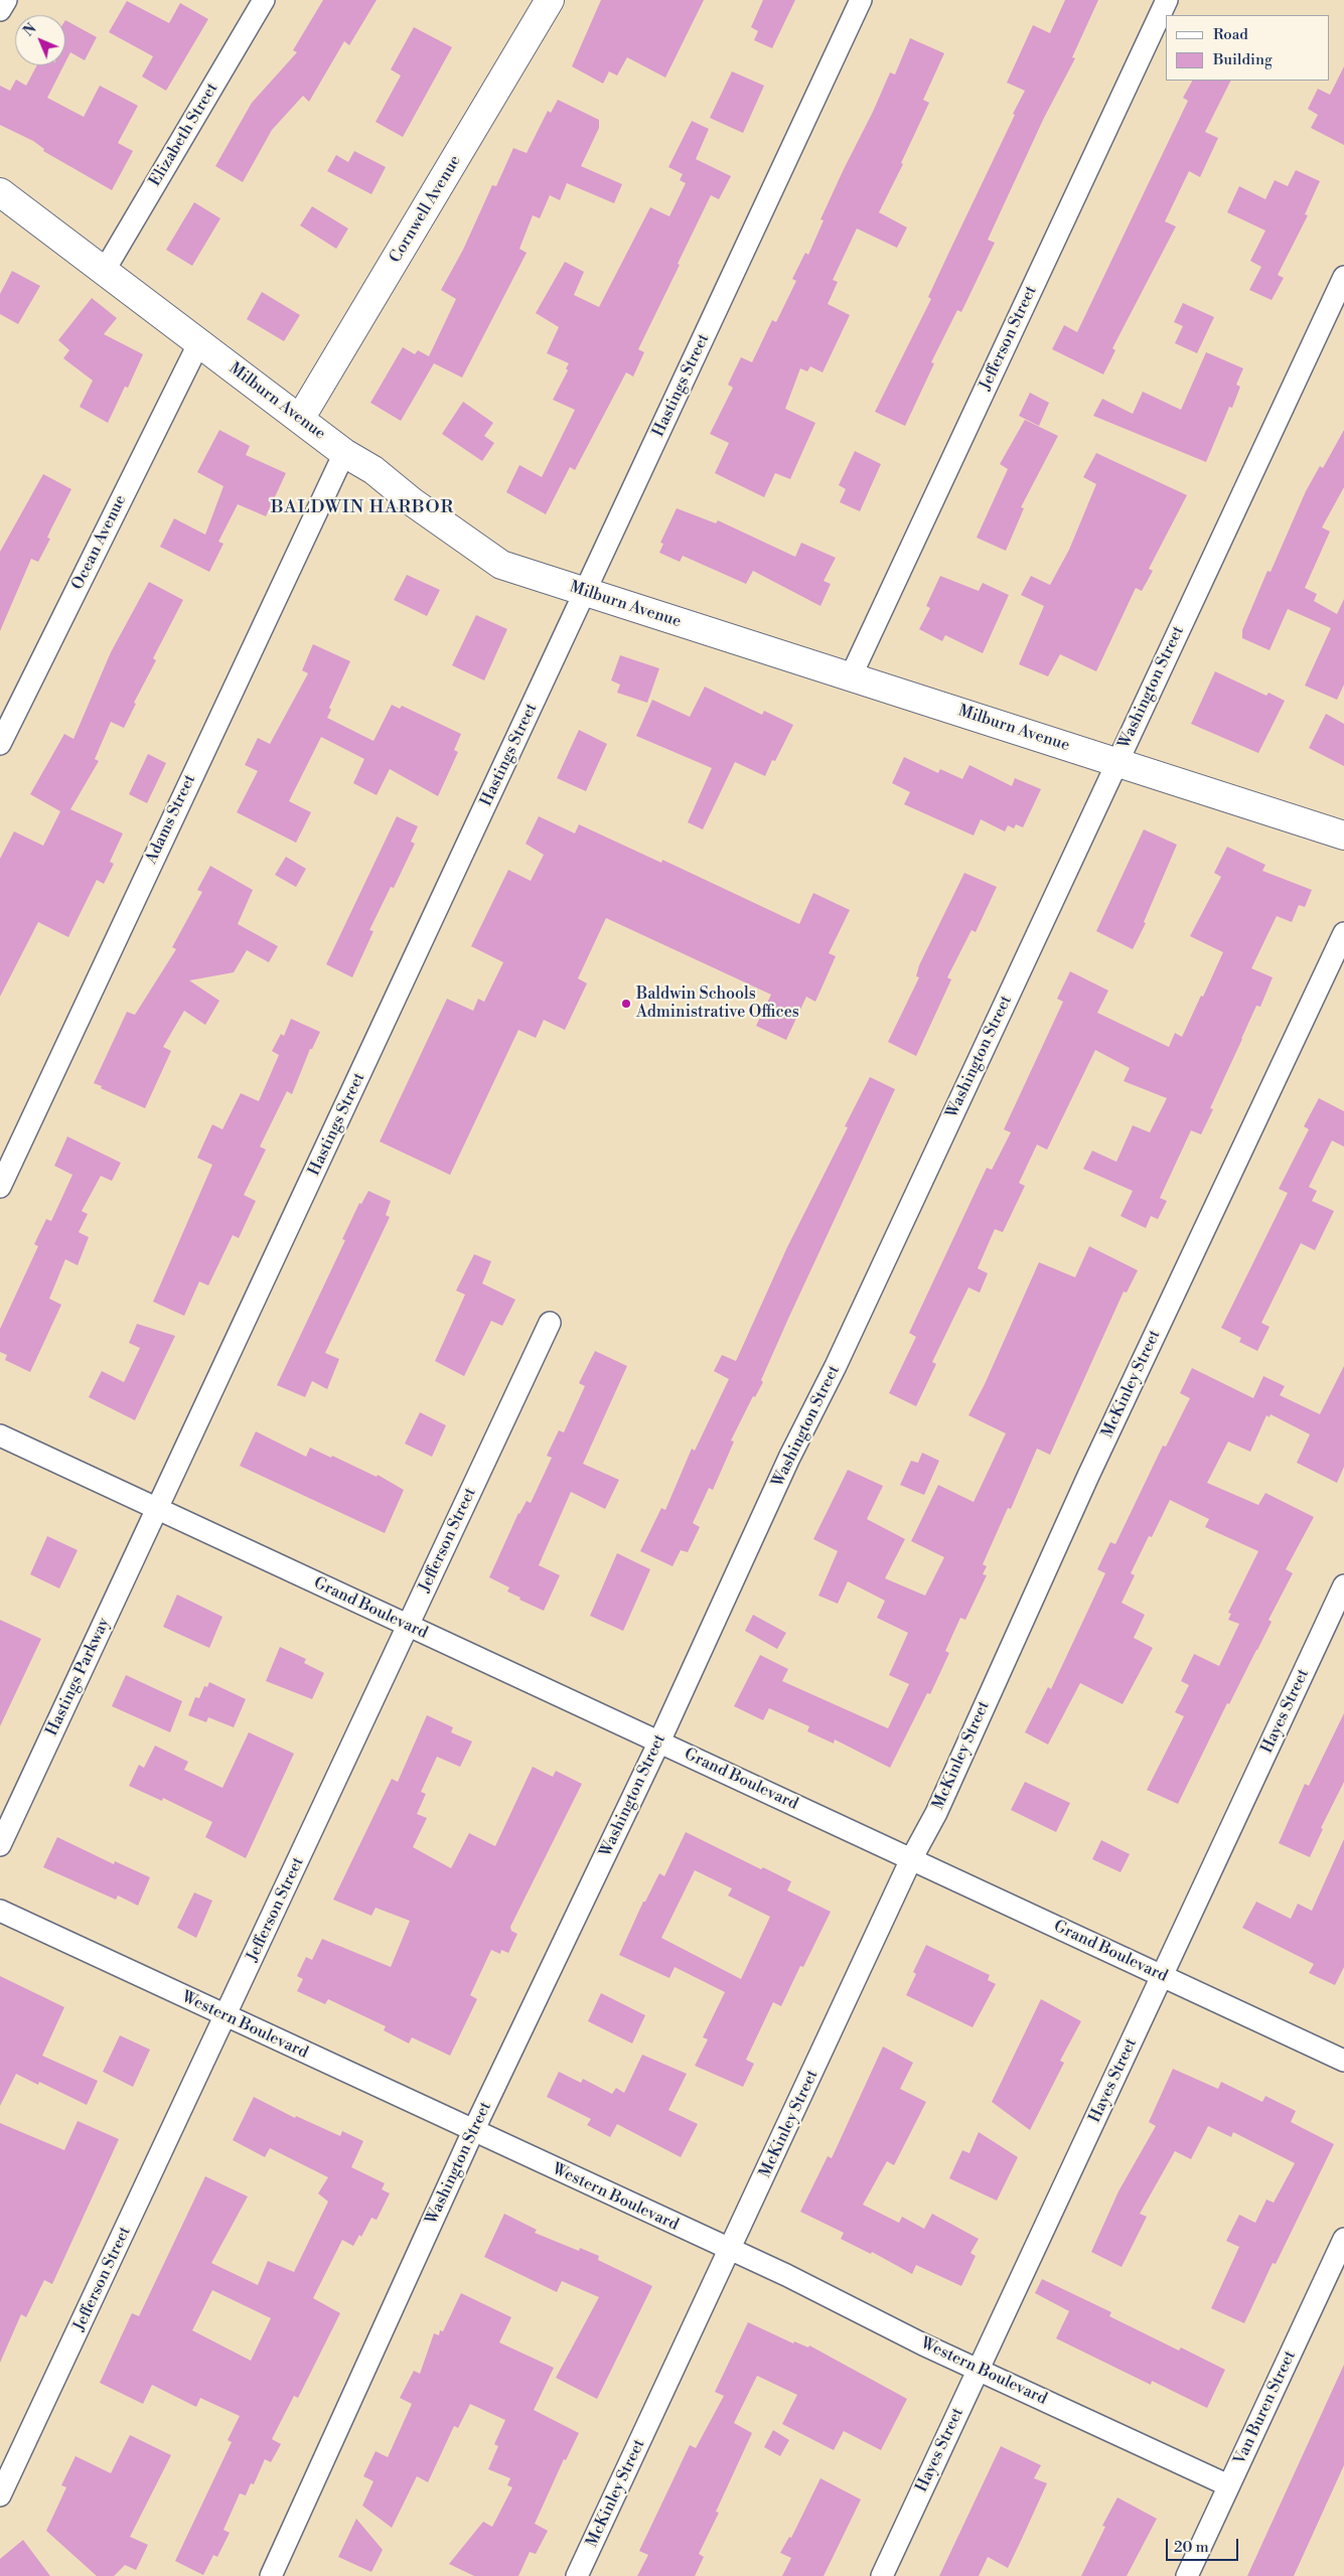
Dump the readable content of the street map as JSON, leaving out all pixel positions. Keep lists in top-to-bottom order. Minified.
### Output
{"streets":{"main road":["Cornwell Avenue","Milburn Avenue"],"street":["Elizabeth Street","Jefferson Street","Hastings Street","Ocean Avenue","Washington Street","Adams Street","McKinley Street","Grand Boulevard","Hastings Parkway","Hayes Street","Western Boulevard","Van Buren Street"]},"crossings":[["Elizabeth Street","Milburn Avenue"],["Cornwell Avenue","Milburn Avenue"],["Jefferson Street","Milburn Avenue"],["Jefferson Street","Grand Boulevard"],["Jefferson Street","Western Boulevard"],["Hastings Street","Milburn Avenue"],["Hastings Street","Grand Boulevard"],["Hastings Street","Hastings Parkway"],["Milburn Avenue","Ocean Avenue"],["Milburn Avenue","Washington Street"],["Milburn Avenue","Adams Street"],["Washington Street","Grand Boulevard"],["Washington Street","Western Boulevard"],["McKinley Street","Grand Boulevard"],["McKinley Street","Western Boulevard"],["Grand Boulevard","Hastings Parkway"],["Grand Boulevard","Hayes Street"],["Hayes Street","Western Boulevard"],["Western Boulevard","Van Buren Street"]],"districts":["BALDWIN HARBOR"],"places":["Baldwin Schools Administrative Offices"],"legend":["Road","Building"],"scale_bar":"20 m","north":"top left"}
